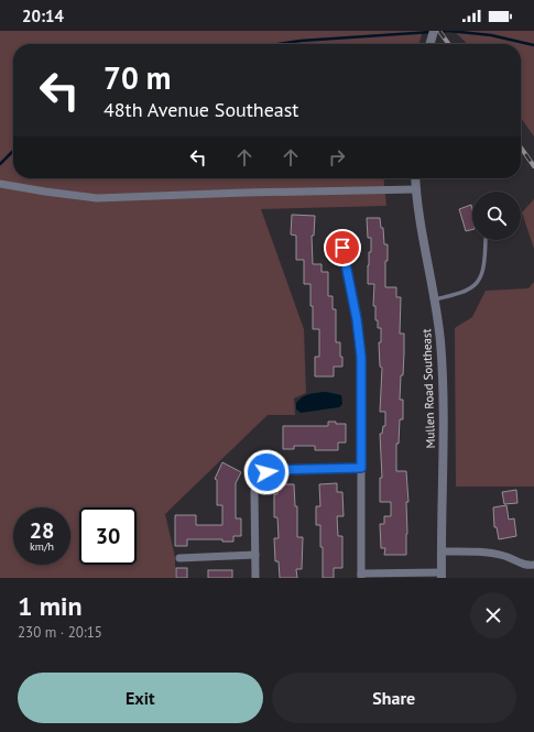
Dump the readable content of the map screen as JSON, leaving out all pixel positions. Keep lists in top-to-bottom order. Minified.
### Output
{"streets":{"street":["Mullen Road Southeast"]},"page":{"status":"20:14","turn":["70 m","48th Avenue Southeast"],"speed":"28 km/h","limit":"30","heading":["1 min","230 m · 20:15"],"buttons":["Exit","Share"]}}
